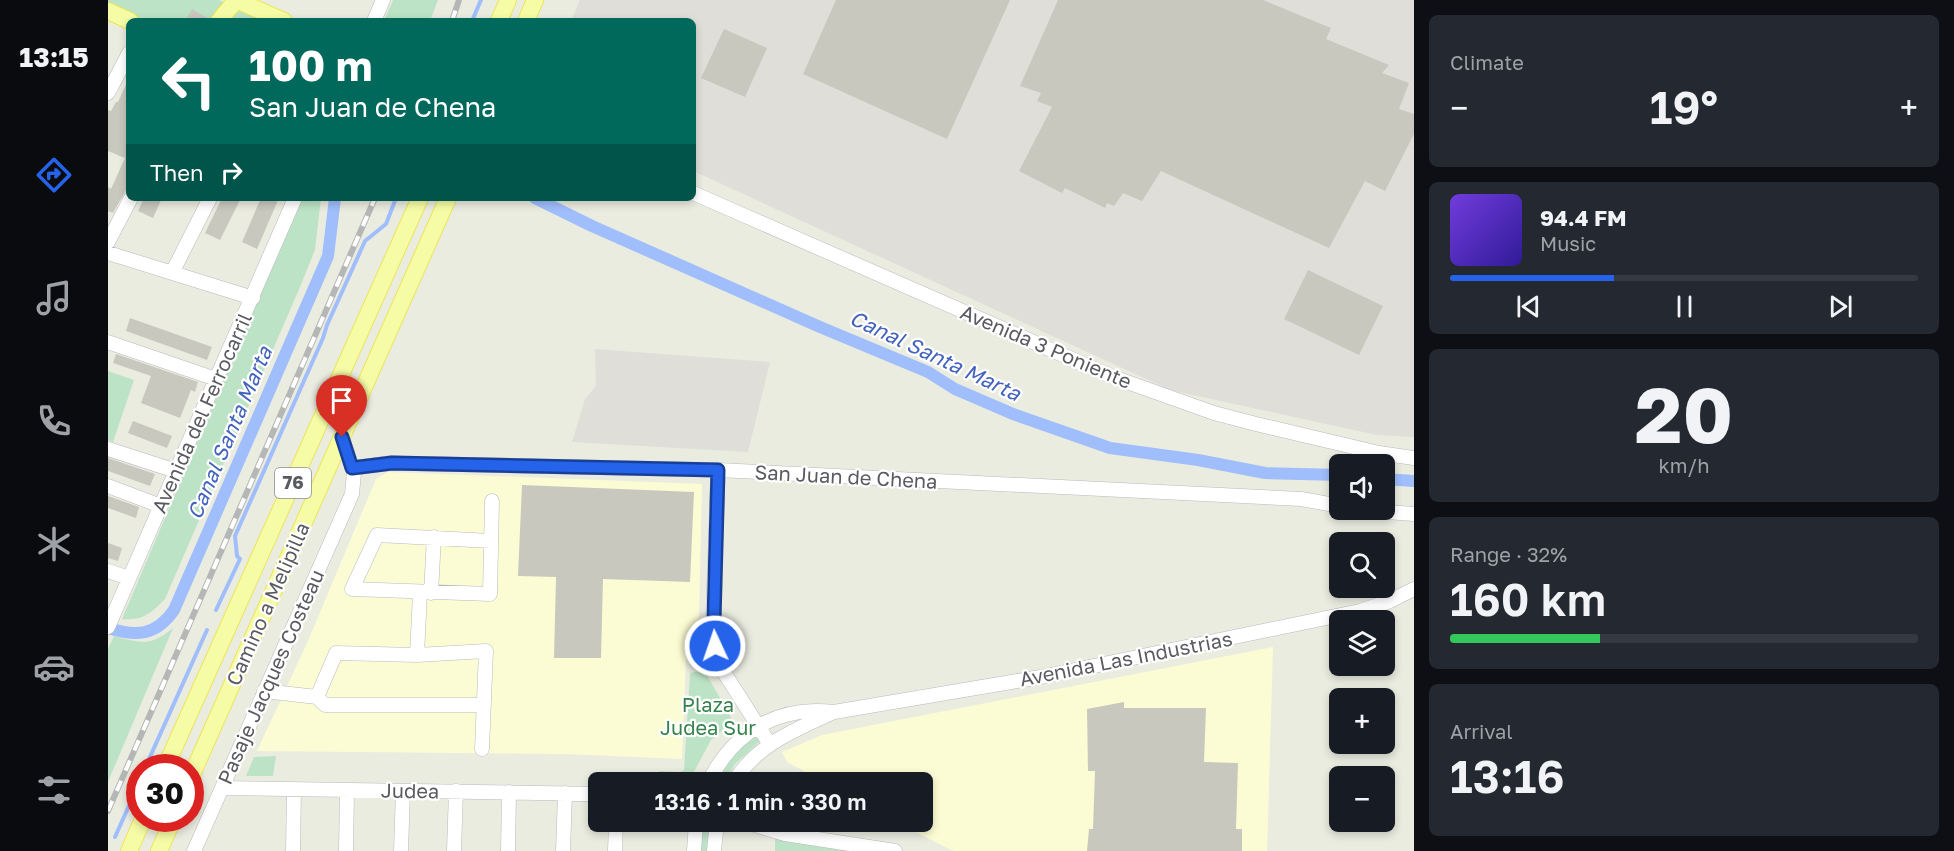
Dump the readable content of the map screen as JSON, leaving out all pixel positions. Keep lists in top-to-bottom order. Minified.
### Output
{"streets":{"main road":["76","Camino a Melipilla"],"street":["Avenida 3 Poniente","Avenida del Ferrocarril","San Juan de Chena","Avenida Las Industrias","Pasaje Jacques Costeau","Judea"]},"crossings":[["San Juan de Chena","Pasaje Jacques Costeau"],["Pasaje Jacques Costeau","Judea"]],"water":["Canal Santa Marta"],"parks":["Plaza Judea Sur"],"page":{"tabs":"13:15","tile":["Climate",["20","km/h"],["Range · 32%","160 km"],["Arrival","13:16"]],"turn":["100 m","San Juan de Chena"],"heat":["−","19°","+"],"then":"Then","song":["94.4 FM","Music"],"map_buttons":["+","−"],"limit":"30","trip":"13:16 · 1 min · 330 m"}}
